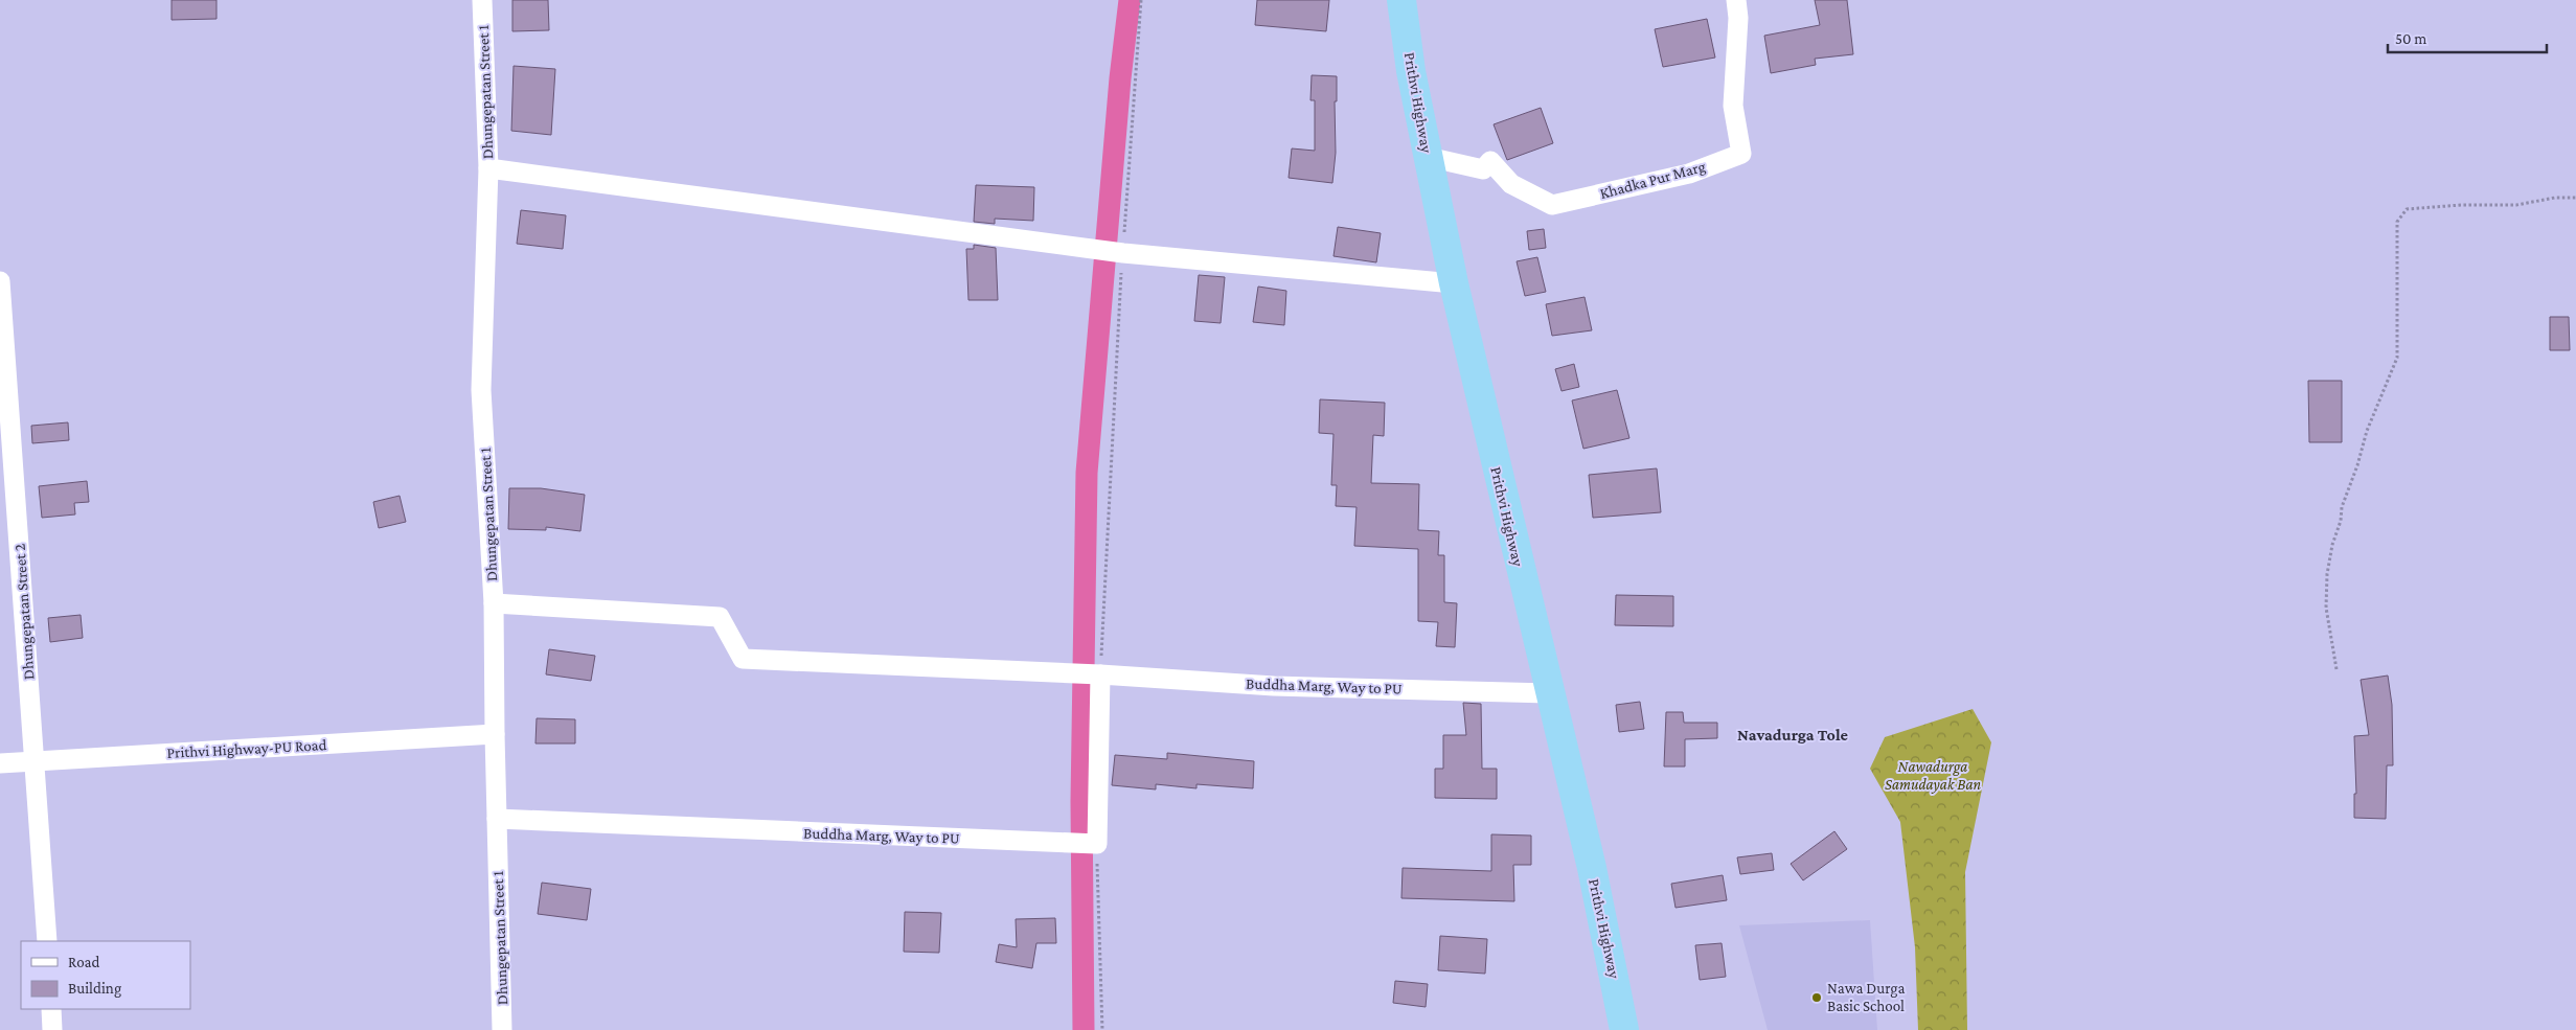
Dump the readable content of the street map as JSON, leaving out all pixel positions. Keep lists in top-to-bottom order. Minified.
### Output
{"streets":{"highway":["Prithvi Highway"],"street":["Dhungepatan Street 1","Khadka Pur Marg","Dhungepatan Street 2","Buddha Marg, Way to PU","Prithvi Highway-PU Road"]},"crossings":[["Dhungepatan Street 1","Buddha Marg, Way to PU"],["Dhungepatan Street 1","Prithvi Highway-PU Road"],["Prithvi Highway","Khadka Pur Marg"],["Prithvi Highway","Buddha Marg, Way to PU"],["Dhungepatan Street 2","Prithvi Highway-PU Road"]],"districts":["Navadurga Tole"],"parks":["Nawadurga Samudayak Ban"],"places":["Nawa Durga Basic School"],"legend":["Road","Building"],"scale_bar":"50 m"}
